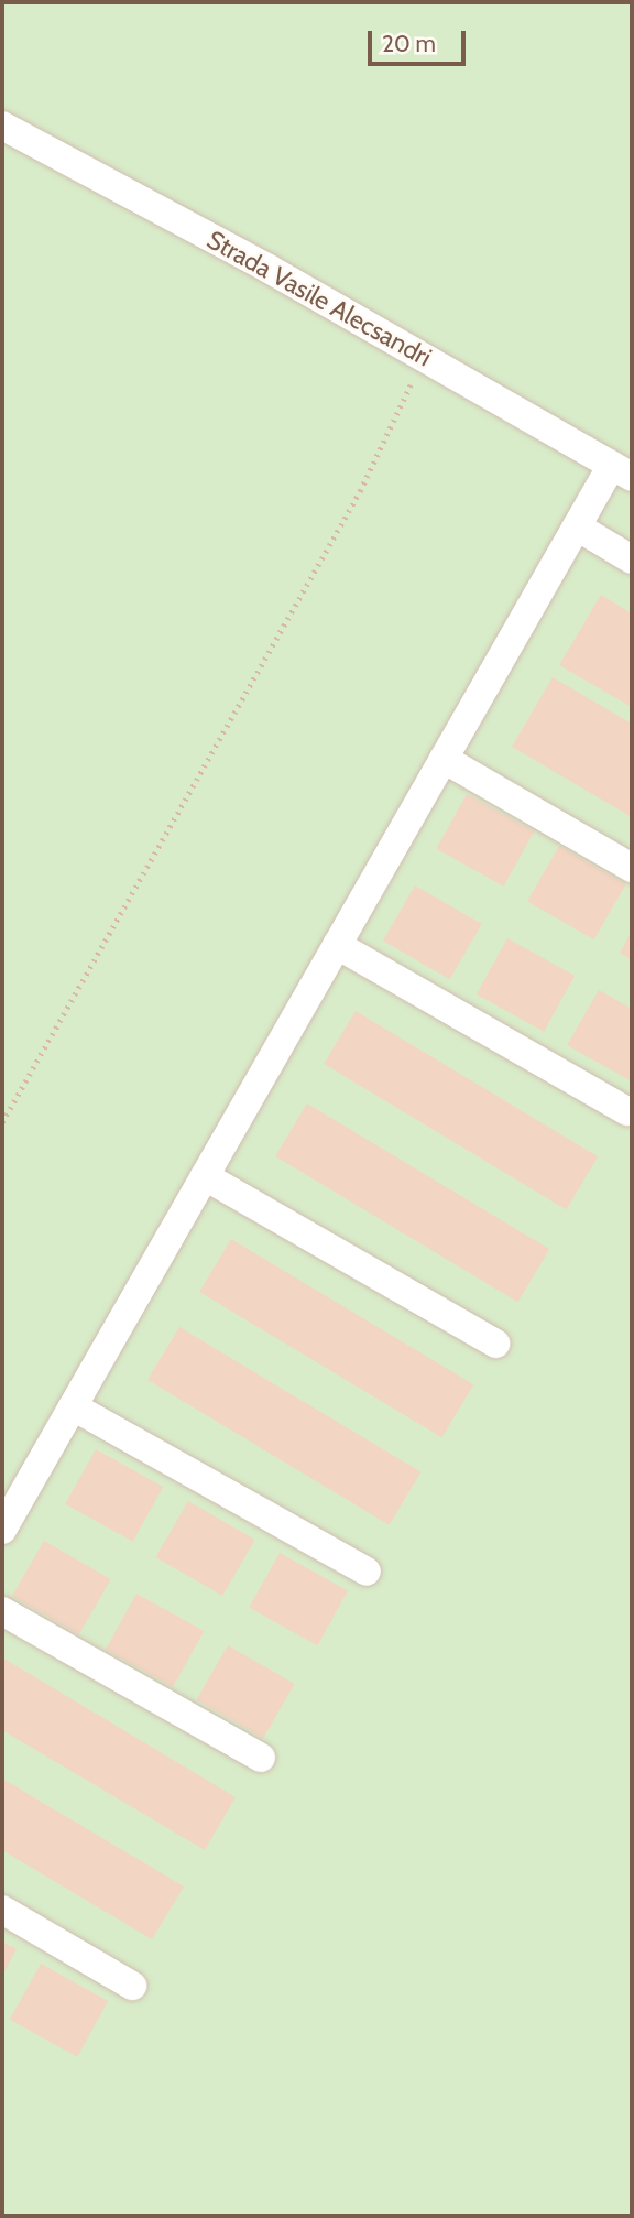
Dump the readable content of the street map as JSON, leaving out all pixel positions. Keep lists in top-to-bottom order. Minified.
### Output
{"streets":{"street":["Strada Vasile Alecsandri"]},"scale_bar":"20 m"}
